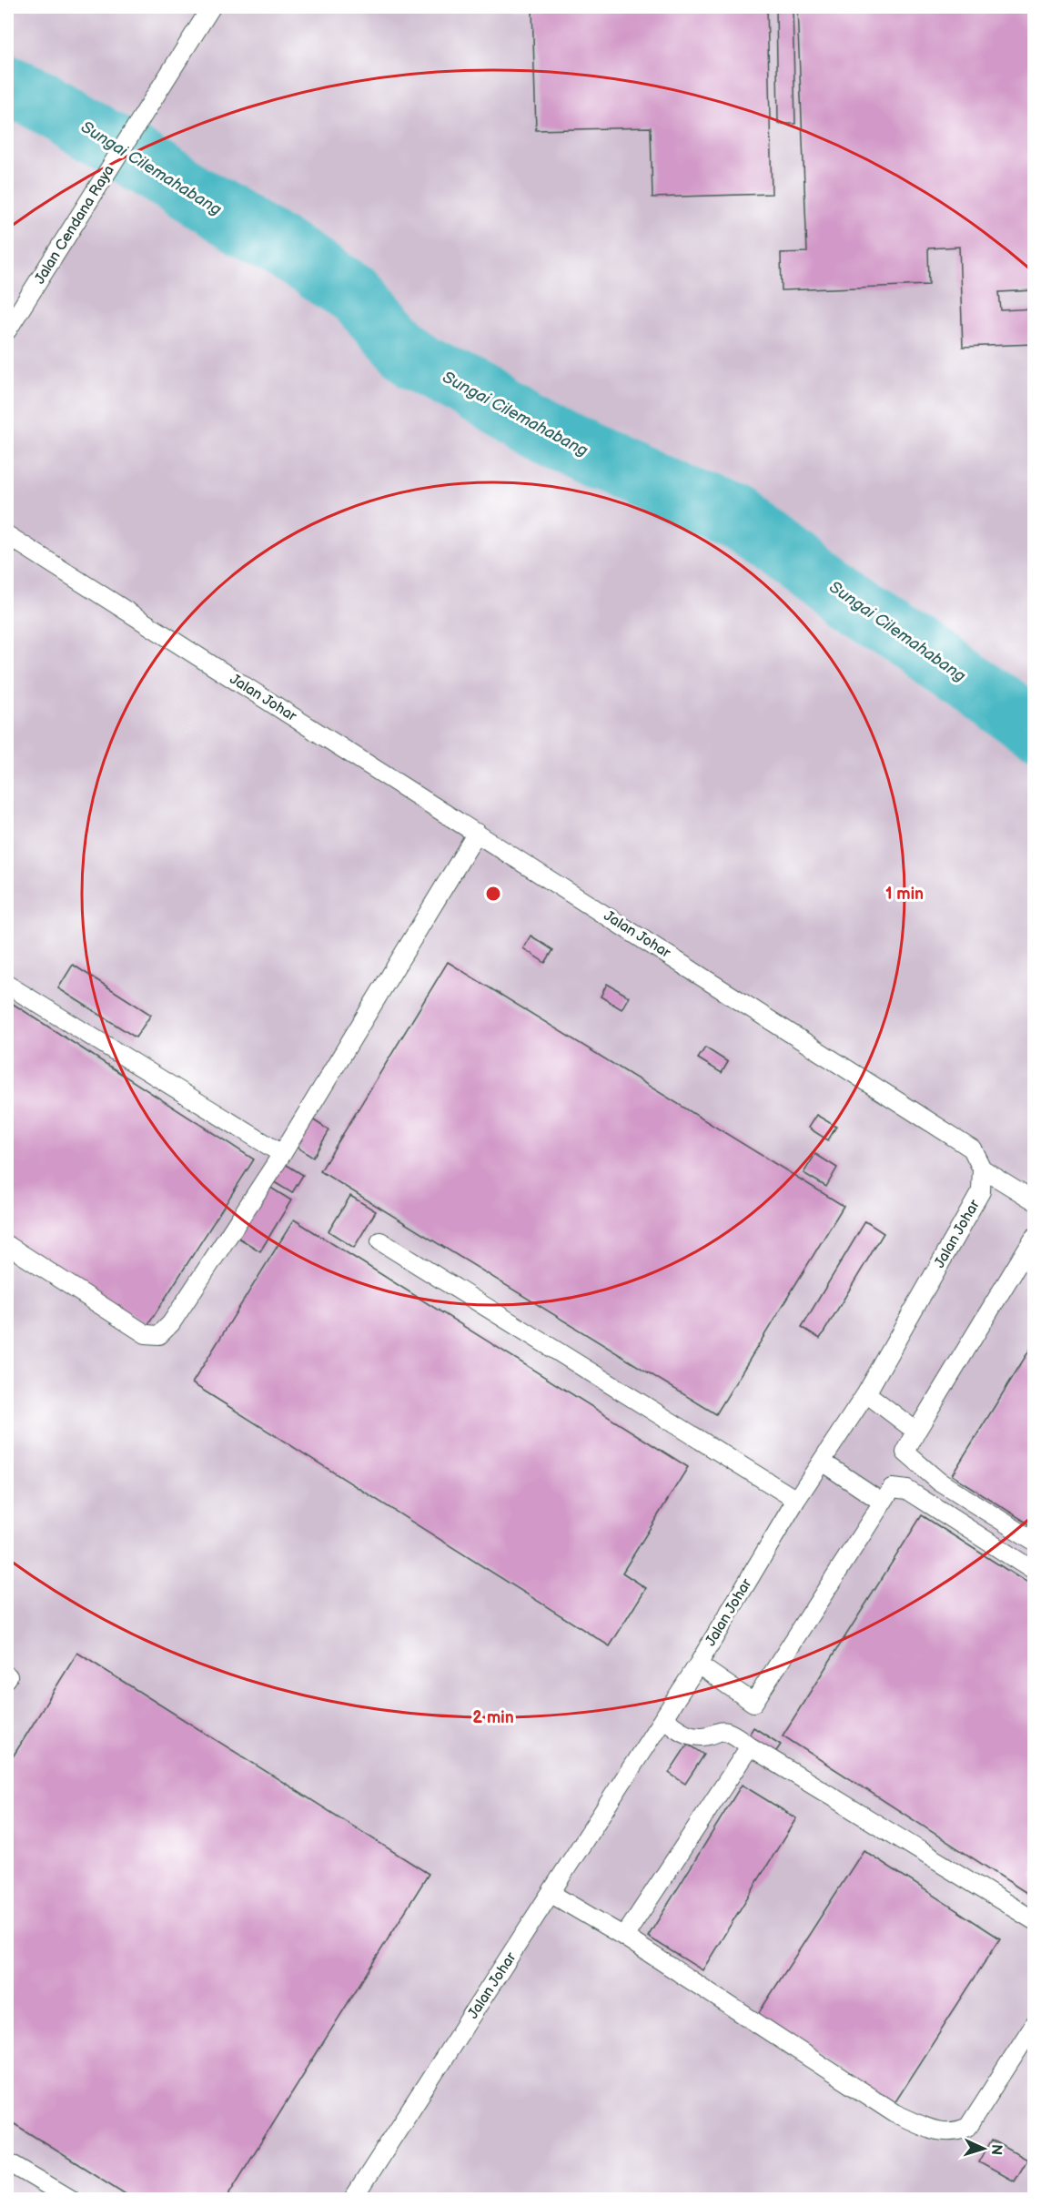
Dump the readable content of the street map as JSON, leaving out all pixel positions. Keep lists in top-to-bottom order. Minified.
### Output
{"streets":{"lane":["Jalan Cendana Raya","Jalan Johar"]},"water":["Sungai Cilemahabang"],"north":"right","rings":["1 min","2 min"]}
